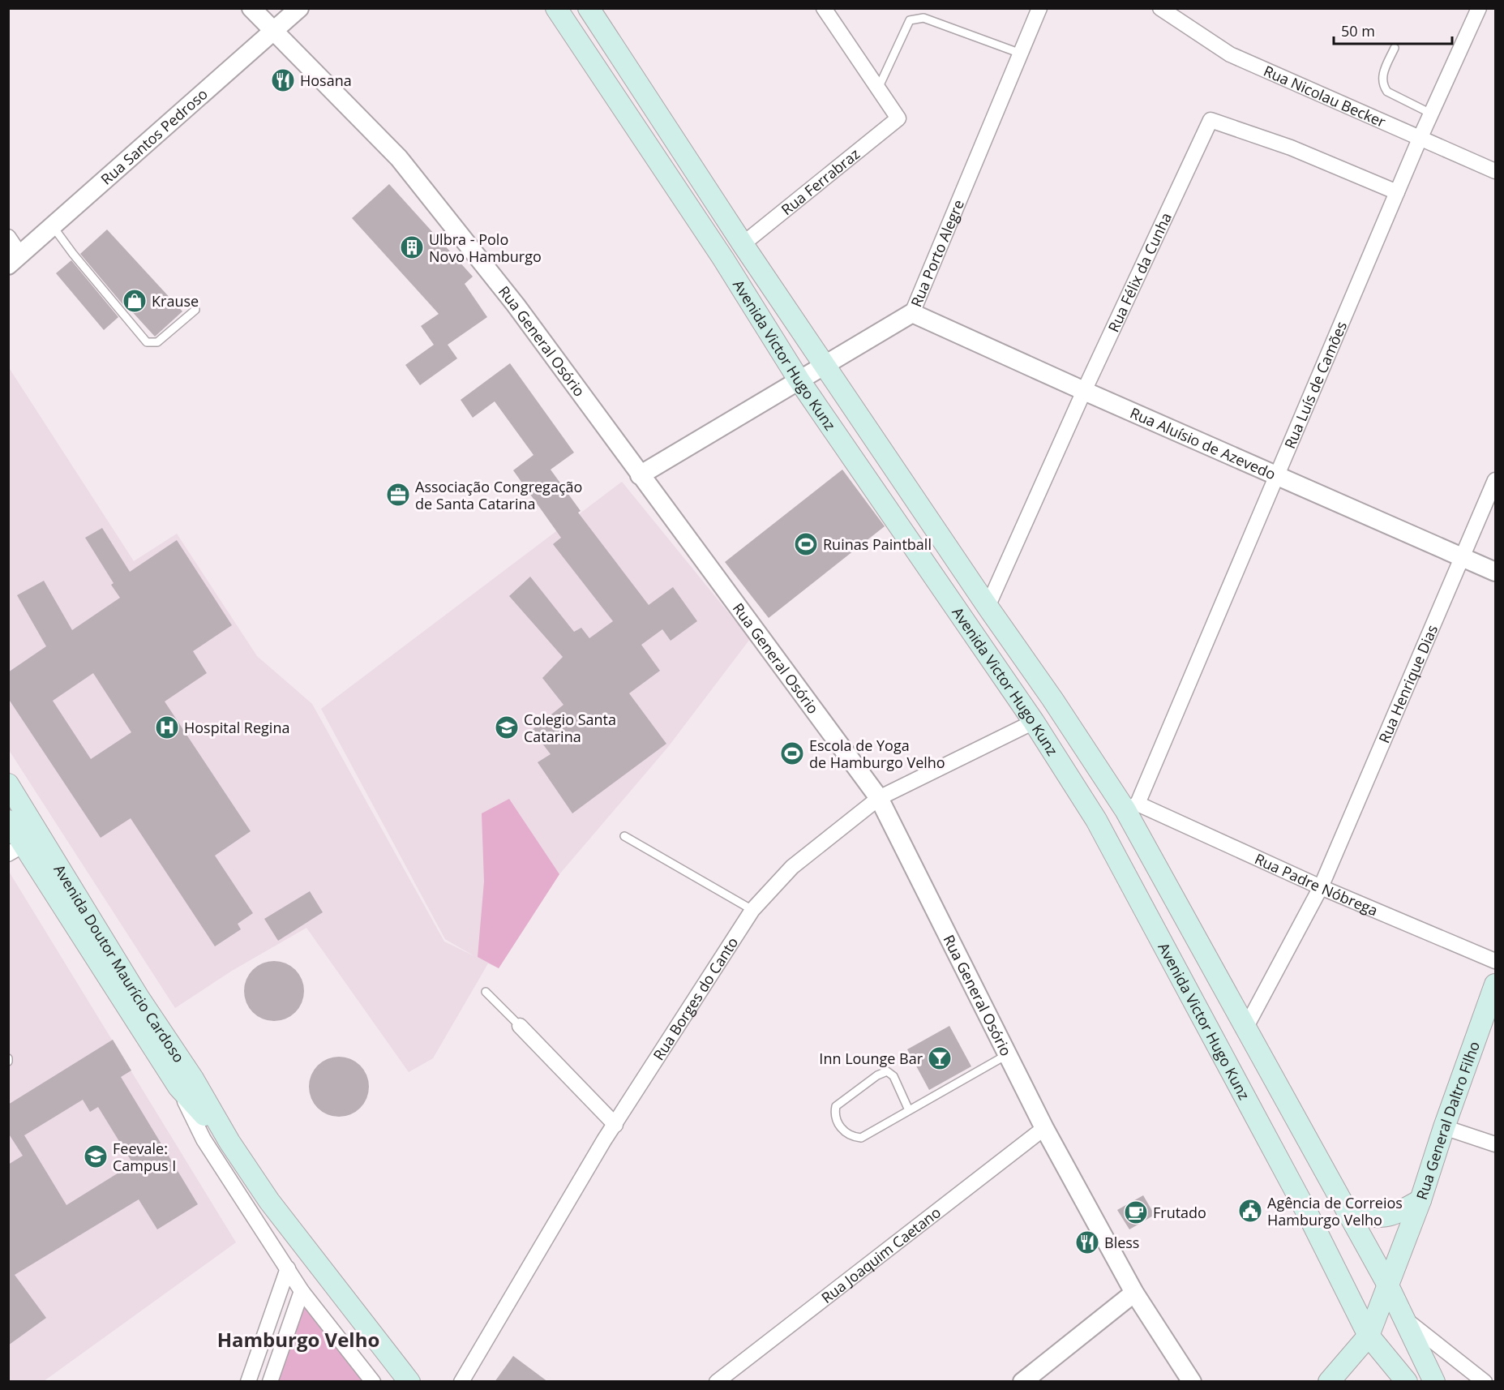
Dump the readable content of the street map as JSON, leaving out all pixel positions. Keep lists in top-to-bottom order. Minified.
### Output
{"streets":{"main road":["Avenida Victor Hugo Kunz","Avenida Doutor Maurício Cardoso","Rua General Daltro Filho"],"street":["Rua Nicolau Becker","Rua Santos Pedroso","Rua Ferrabraz","Rua Porto Alegre","Rua Félix da Cunha","Rua General Osório","Rua Luís de Camões","Rua Aluísio de Azevedo","Rua Henrique Dias","Rua Padre Nóbrega","Rua Borges do Canto","Rua Joaquim Caetano"]},"crossings":[["Rua Nicolau Becker","Rua Luís de Camões"],["Rua Santos Pedroso","Rua General Osório"],["Rua Ferrabraz","Avenida Victor Hugo Kunz"],["Rua Porto Alegre","Rua General Osório"],["Rua Porto Alegre","Avenida Victor Hugo Kunz"],["Rua Porto Alegre","Rua Aluísio de Azevedo"],["Rua Félix da Cunha","Avenida Victor Hugo Kunz"],["Rua Félix da Cunha","Rua Luís de Camões"],["Rua Félix da Cunha","Rua Aluísio de Azevedo"],["Rua General Osório","Rua Borges do Canto"],["Rua General Osório","Rua Joaquim Caetano"],["Avenida Victor Hugo Kunz","Rua Luís de Camões"],["Avenida Victor Hugo Kunz","Rua Henrique Dias"],["Avenida Victor Hugo Kunz","Rua Padre Nóbrega"],["Avenida Victor Hugo Kunz","Rua Borges do Canto"],["Avenida Victor Hugo Kunz","Rua General Daltro Filho"],["Rua Luís de Camões","Rua Aluísio de Azevedo"],["Rua Luís de Camões","Rua Padre Nóbrega"],["Rua Aluísio de Azevedo","Rua Henrique Dias"],["Rua Henrique Dias","Rua Padre Nóbrega"]],"districts":["Hamburgo Velho"],"places":{"restaurant":["Hosana","Bless"],"building":["Ulbra - Polo Novo Hamburgo"],"shop":["Krause"],"office":["Associação Congregação de Santa Catarina"],"sports":["Ruinas Paintball","Escola de Yoga de Hamburgo Velho"],"hospital":["Hospital Regina"],"school or university":["Colegio Santa Catarina","Feevale: Campus I"],"bar":["Inn Lounge Bar"],"public building":["Agência de Correios Hamburgo Velho"],"cafe":["Frutado"]},"scale_bar":"50 m"}
